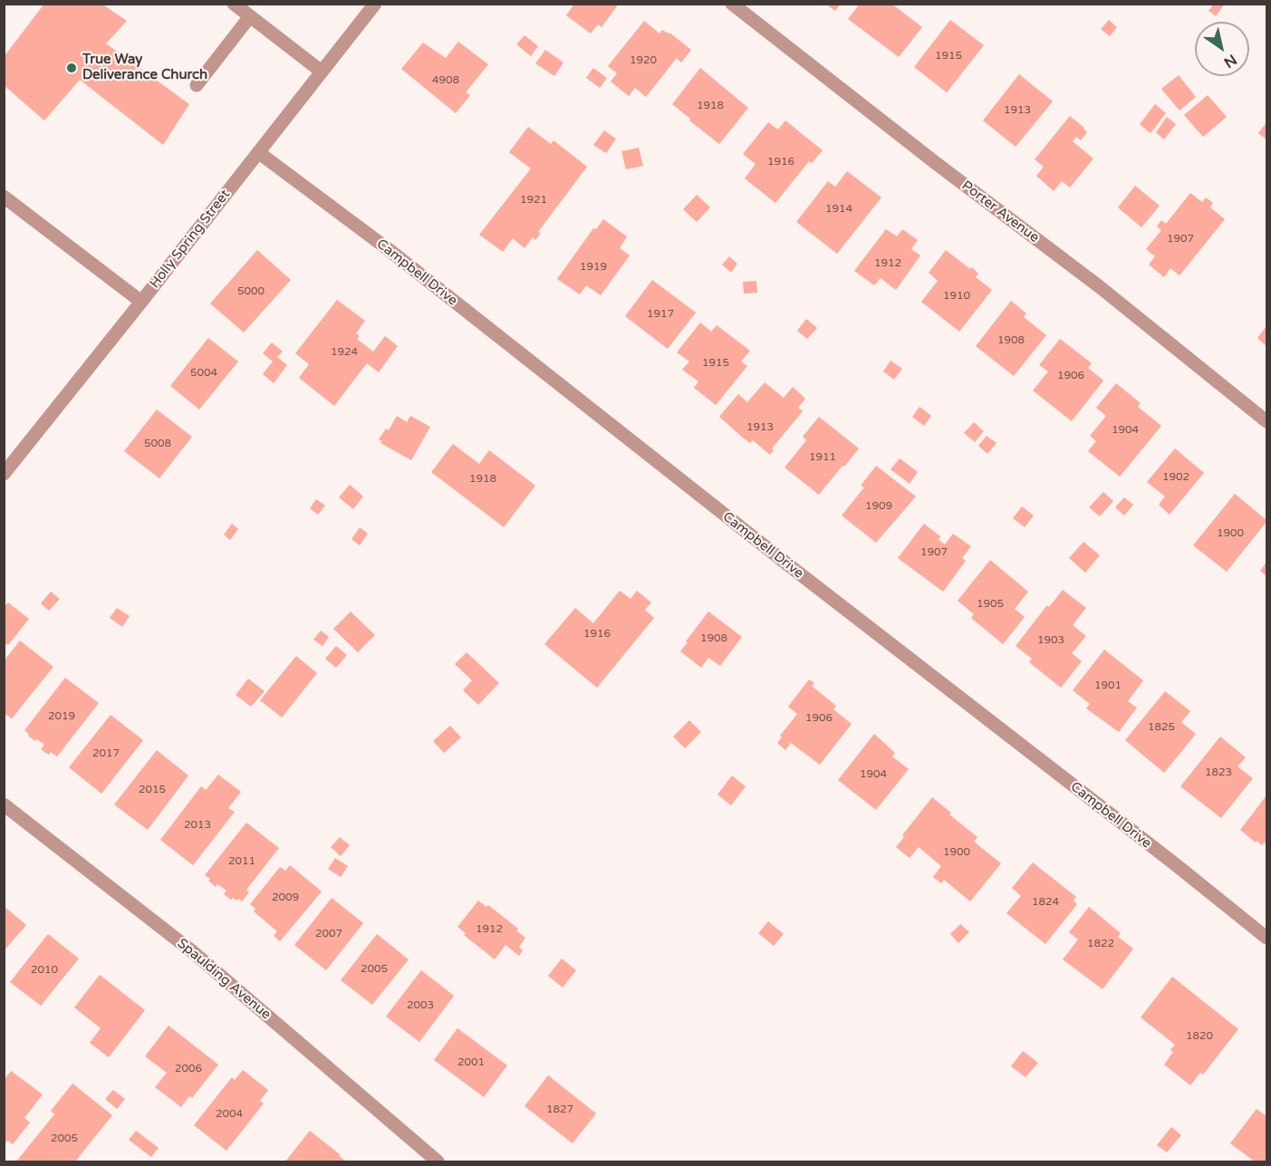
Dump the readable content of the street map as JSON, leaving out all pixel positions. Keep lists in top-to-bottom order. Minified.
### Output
{"streets":{"street":["Porter Avenue","Holly Spring Street","Campbell Drive","Spaulding Avenue"]},"crossings":[["Holly Spring Street","Campbell Drive"]],"places":["True Way Deliverance Church"],"house_numbers":["1915","1920","4908","1918","1913","1916","1921","1914","1907","1912","1919","5000","1910","1917","1908","1924","1915","5004","1906","1913","1904","5008","1911","1902","1918","1909","1900","1907","1905","1916","1908","1903","1901","2019","1906","1825","2017","1823","1904","2015","2013","1900","2011","2009","1824","1912","2007","1822","2005","2010","2003","1820","2001","2006","1827","2004","2005"],"north":"bottom right"}
